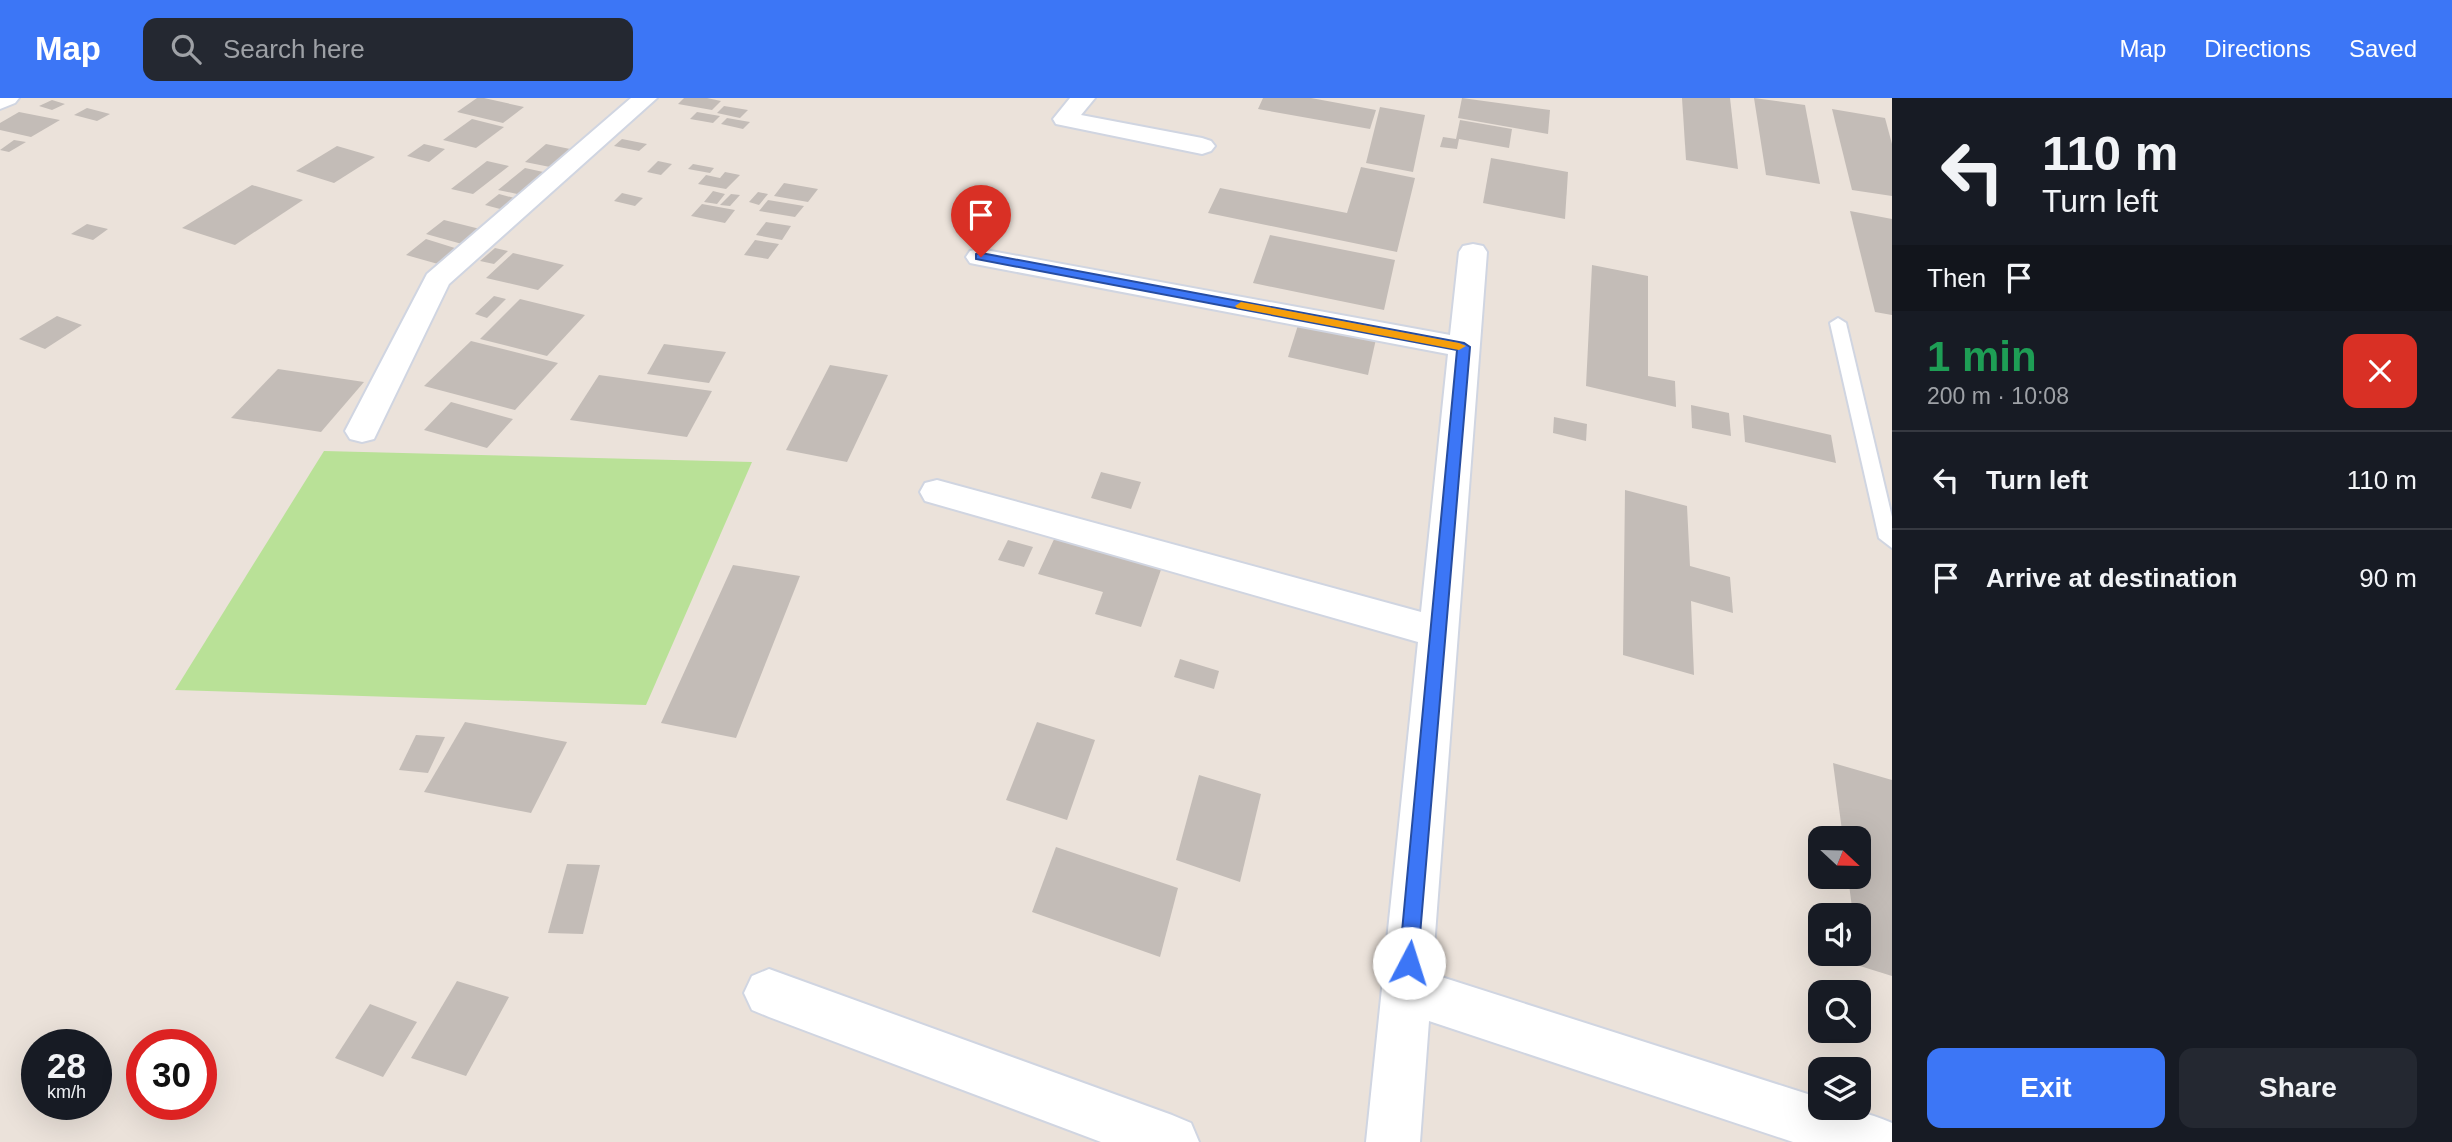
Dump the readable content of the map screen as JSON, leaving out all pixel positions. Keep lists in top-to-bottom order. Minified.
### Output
{"north":"right","page":{"header":"Map","search":"Search here","nav":["Map","Directions","Saved"],"turn":["110 m","Turn left"],"then":"Then","heading":["1 min","200 m · 10:08"],"list":[{"name":"Turn left","value":"110 m"},{"name":"Arrive at destination","value":"90 m"}],"speed":"28 km/h","limit":"30","buttons":["Exit","Share"]}}
